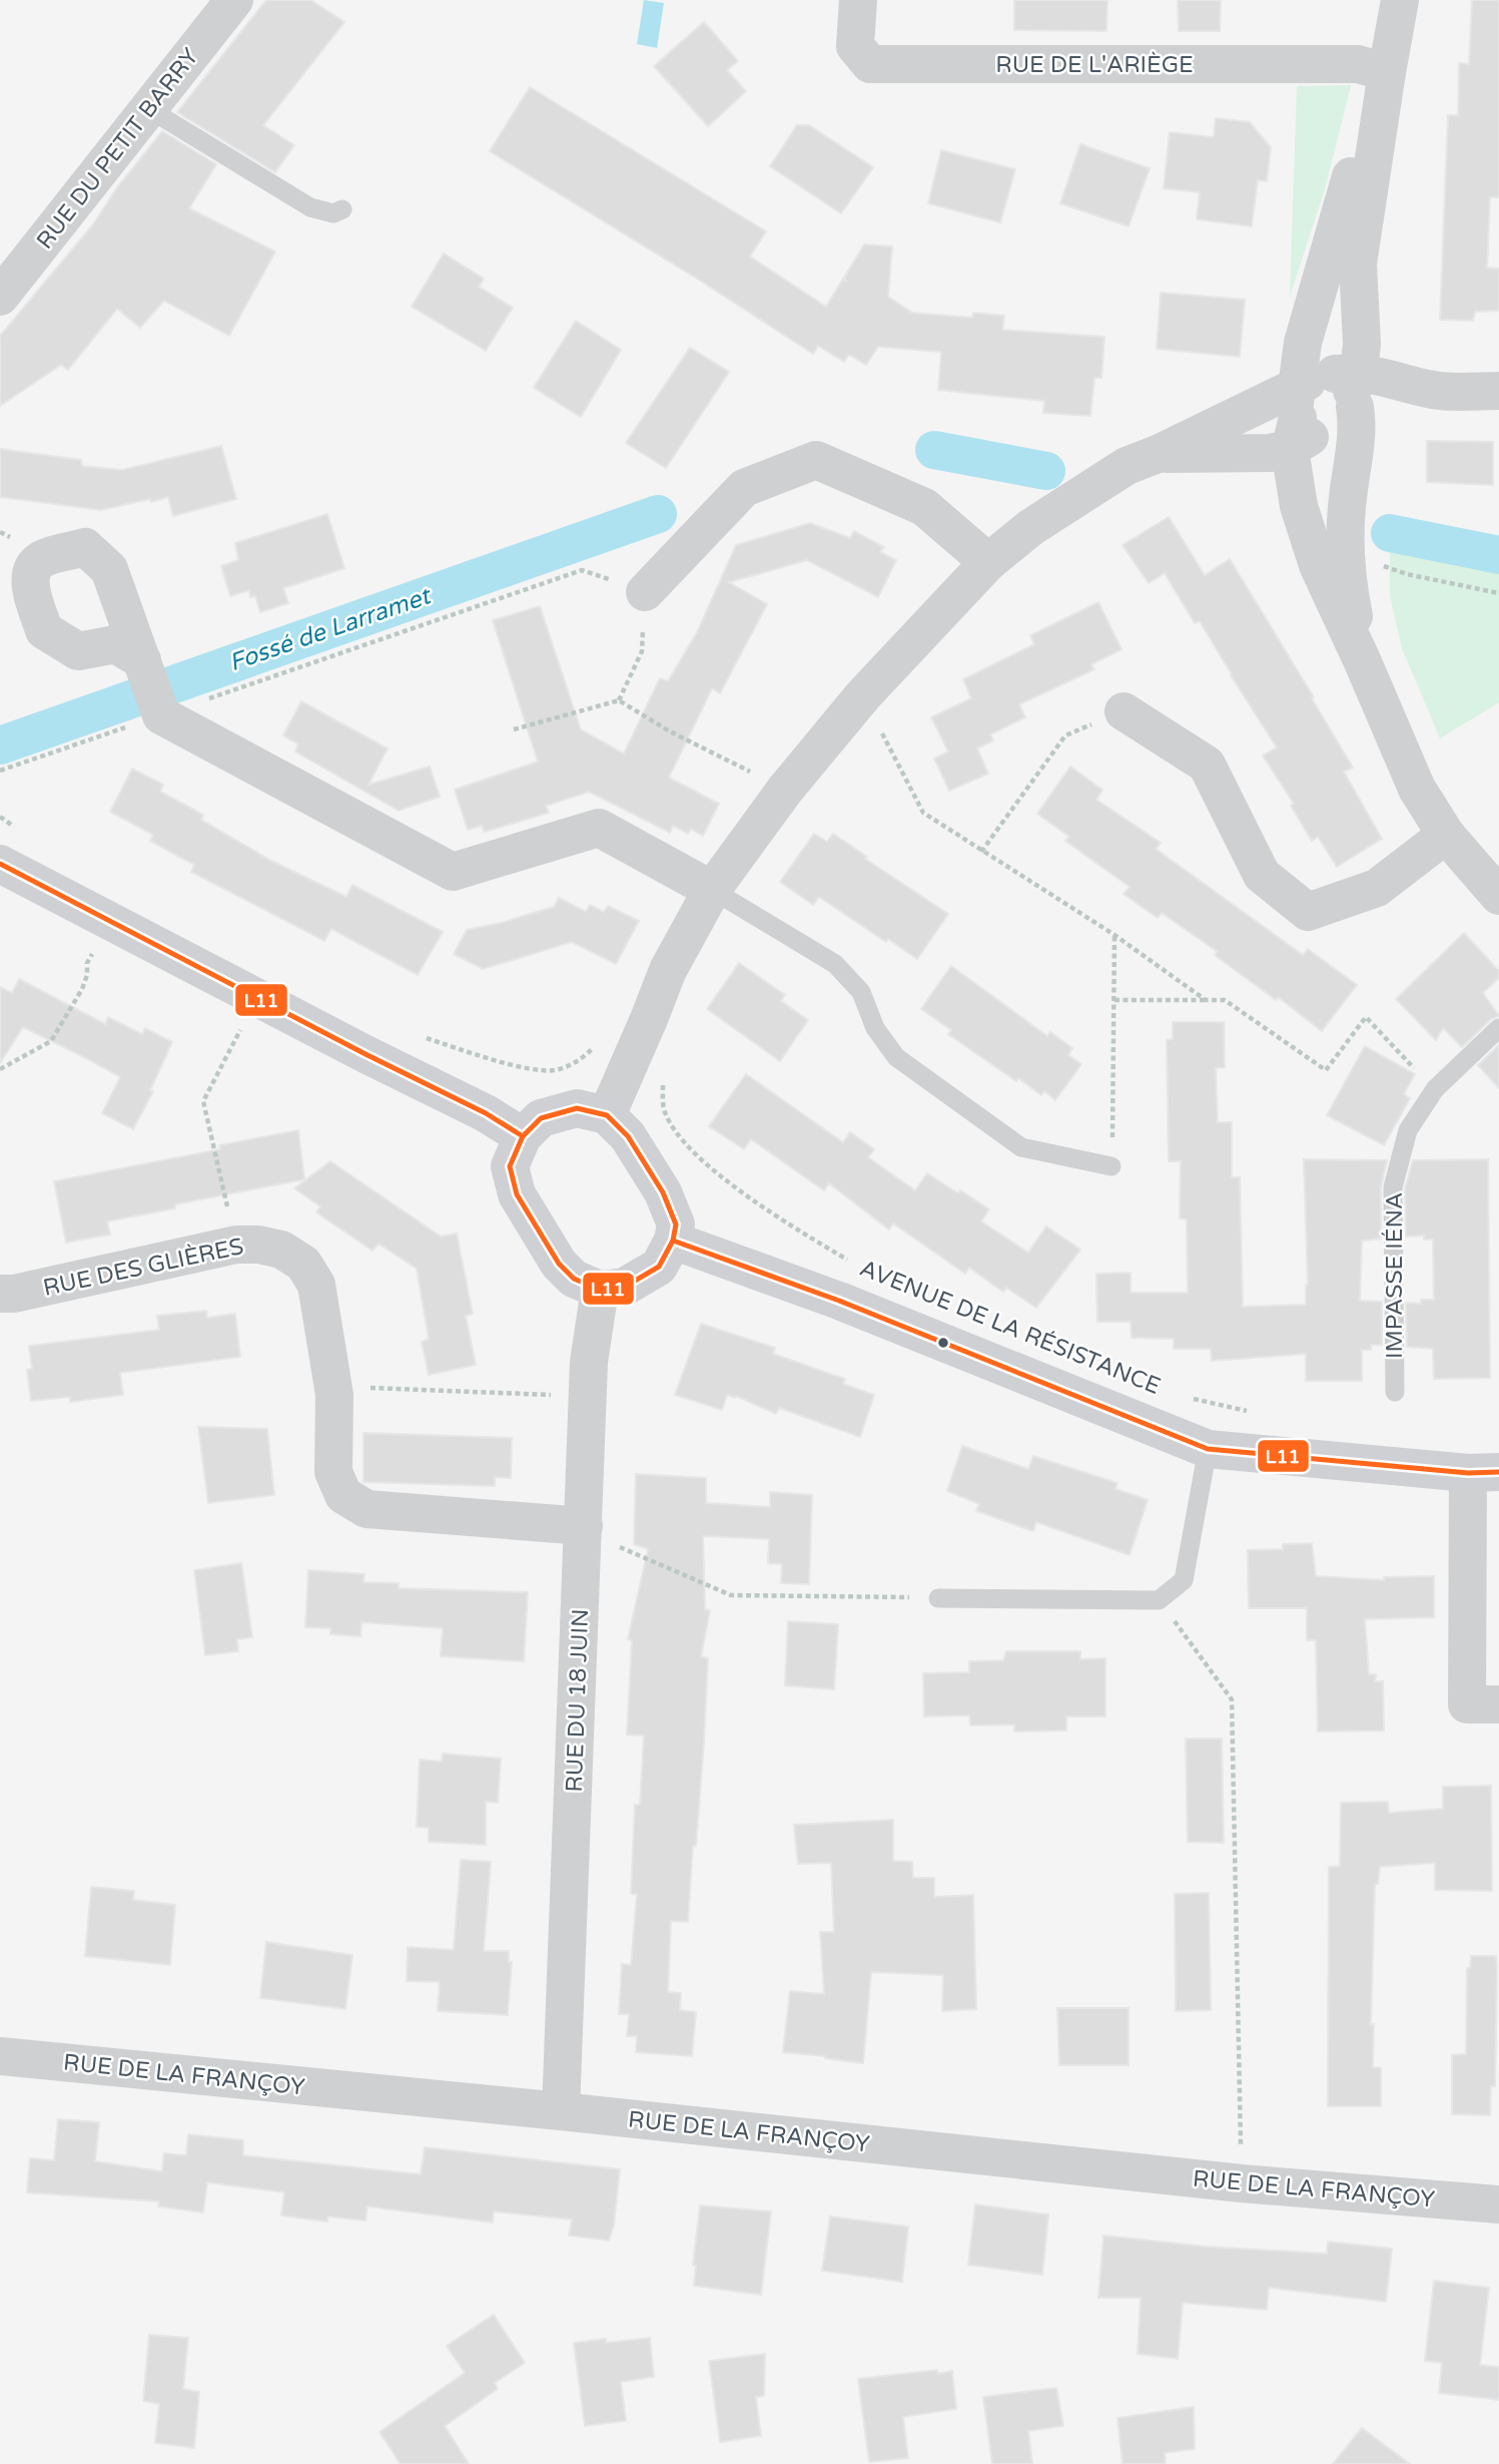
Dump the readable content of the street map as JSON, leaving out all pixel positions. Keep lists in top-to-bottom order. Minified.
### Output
{"streets":{"street":["RUE DE L'ARIÈGE","RUE DU PETIT BARRY","RUE DES GLIÈRES","AVENUE DE LA RÉSISTANCE","RUE DU 18 JUIN","RUE DE LA FRANÇOY"],"lane":["IMPASSE IÉNA"]},"crossings":[["RUE DES GLIÈRES","RUE DU 18 JUIN"],["AVENUE DE LA RÉSISTANCE","RUE DU 18 JUIN"],["RUE DU 18 JUIN","RUE DE LA FRANÇOY"]],"water":["Fossé de Larramet"],"lines":["transit line L11"]}
